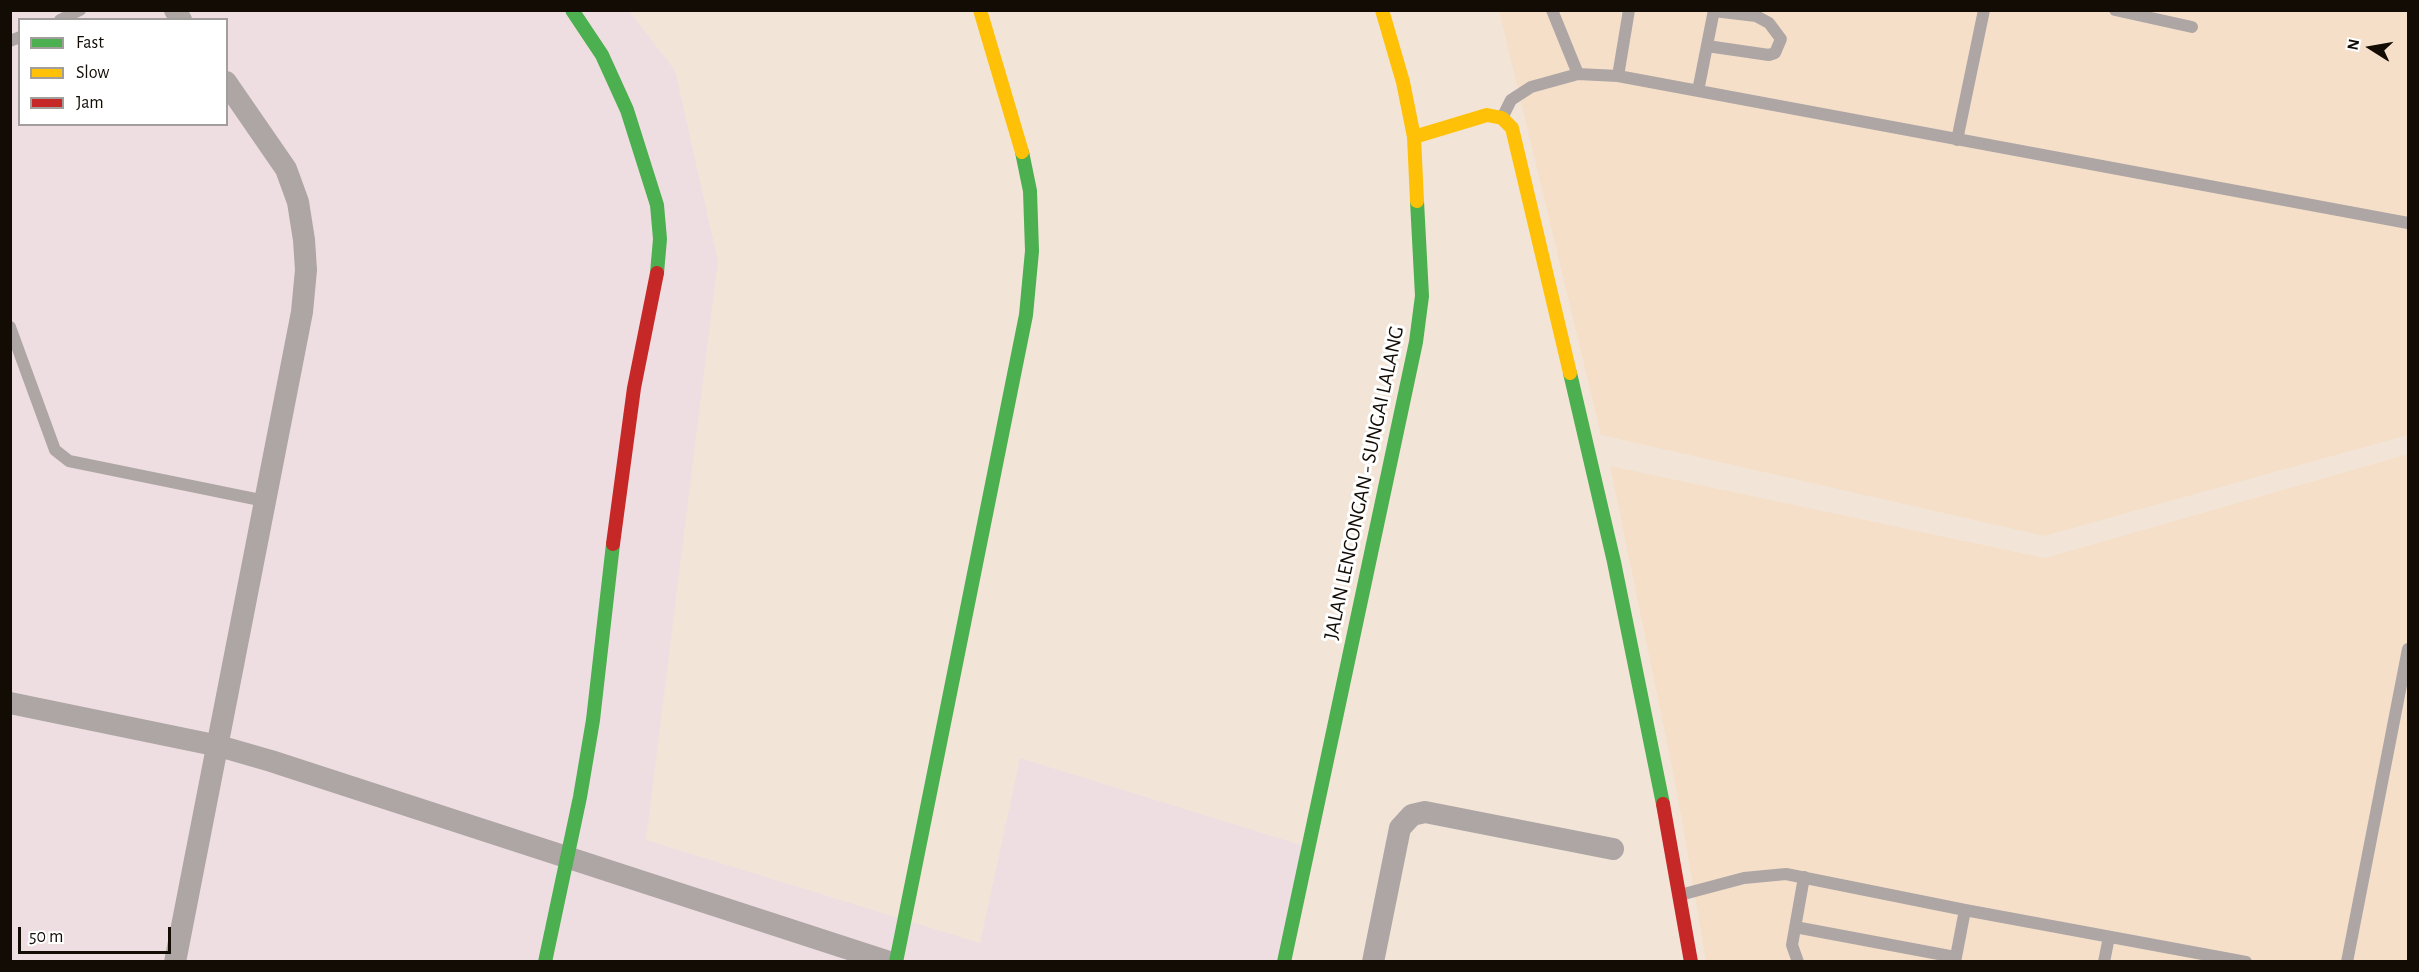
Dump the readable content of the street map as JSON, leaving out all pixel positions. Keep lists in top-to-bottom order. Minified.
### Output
{"streets":{"street":["JALAN LENCONGAN - SUNGAI LALANG"]},"legend":["Fast","Slow","Jam"],"scale_bar":"50 m","north":"left"}
